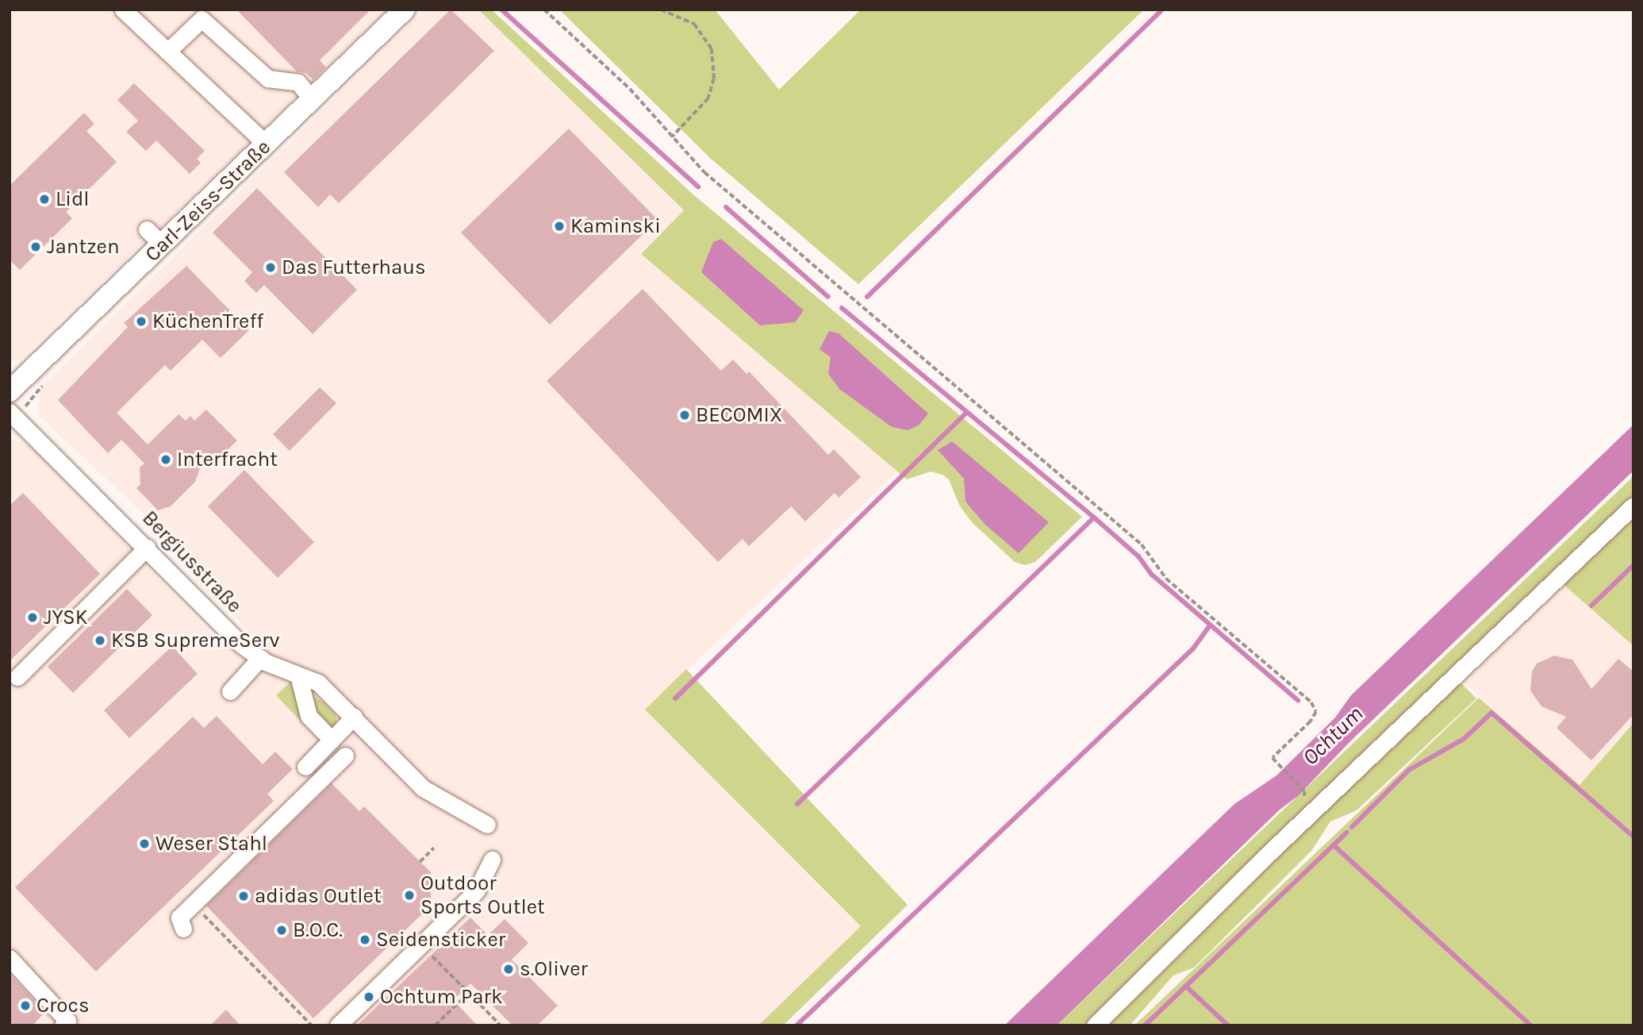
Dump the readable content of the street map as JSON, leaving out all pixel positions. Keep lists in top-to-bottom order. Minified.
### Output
{"streets":{"main road":["Carl-Zeiss-Straße"],"street":["Bergiusstraße"]},"water":["Ochtum"],"places":["Lidl","Kaminski","Jantzen","Das Futterhaus","KüchenTreff","BECOMIX","Interfracht","JYSK","KSB SupremeServ","Weser Stahl","Outdoor Sports Outlet","adidas Outlet","B.O.C.","Seidensticker","s.Oliver","Ochtum Park","Crocs"]}
